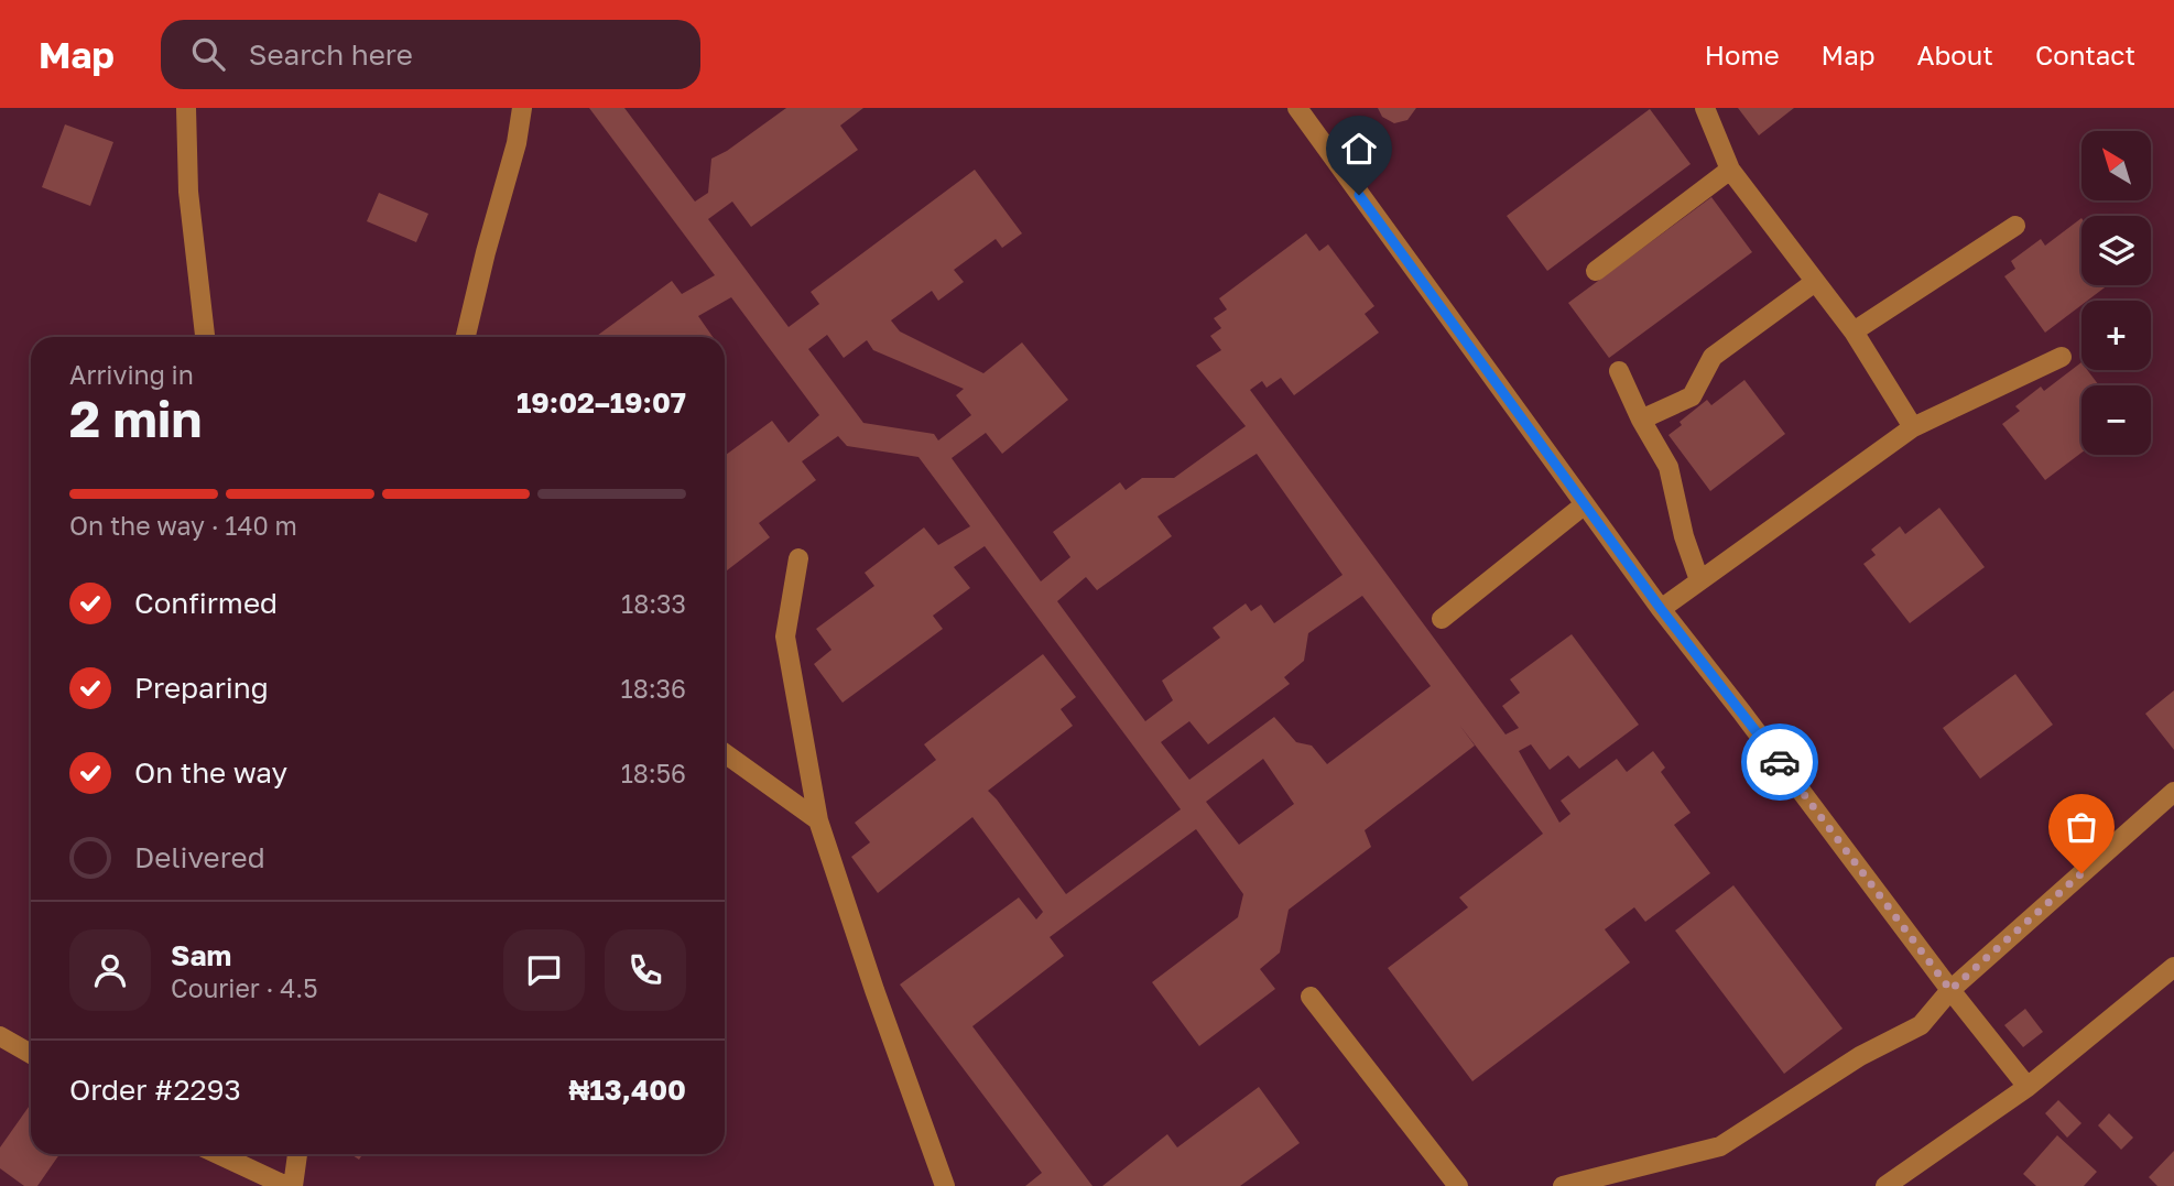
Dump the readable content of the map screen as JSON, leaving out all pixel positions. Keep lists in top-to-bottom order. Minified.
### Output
{"north":"top left","page":{"header":"Map","search":"Search here","nav":["Home","Map","About","Contact"],"map_buttons":["+","−"],"heading":["2 min","Arriving in","19:02–19:07"],"panel":["Sam","Courier · 4.5","Order #2293","₦13,400"],"bar":"On the way · 140 m","list":[["Confirmed","18:33"],["Preparing","18:36"],["On the way","18:56"],"Delivered"]}}
